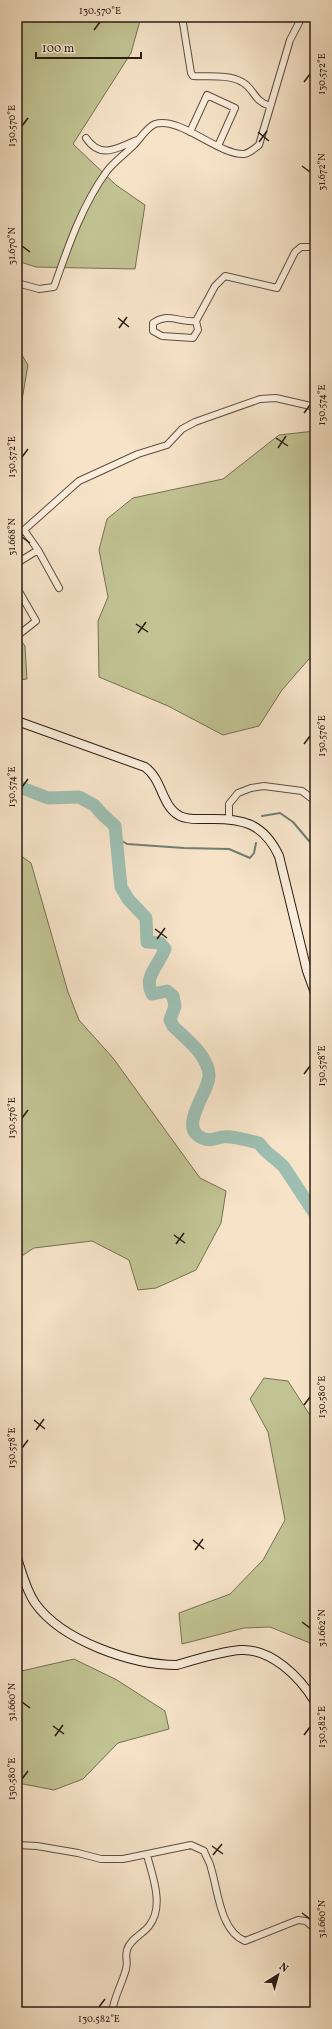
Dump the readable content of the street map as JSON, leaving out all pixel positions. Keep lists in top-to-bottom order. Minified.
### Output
{"scale_bar":"100 m","north":"top right","coordinates":["130.570°E","130.572°E","31.672°N","31.670°N","130.574°E","31.668°N","130.576°E","130.578°E","130.580°E","31.662°N","31.660°N","130.582°E"]}
